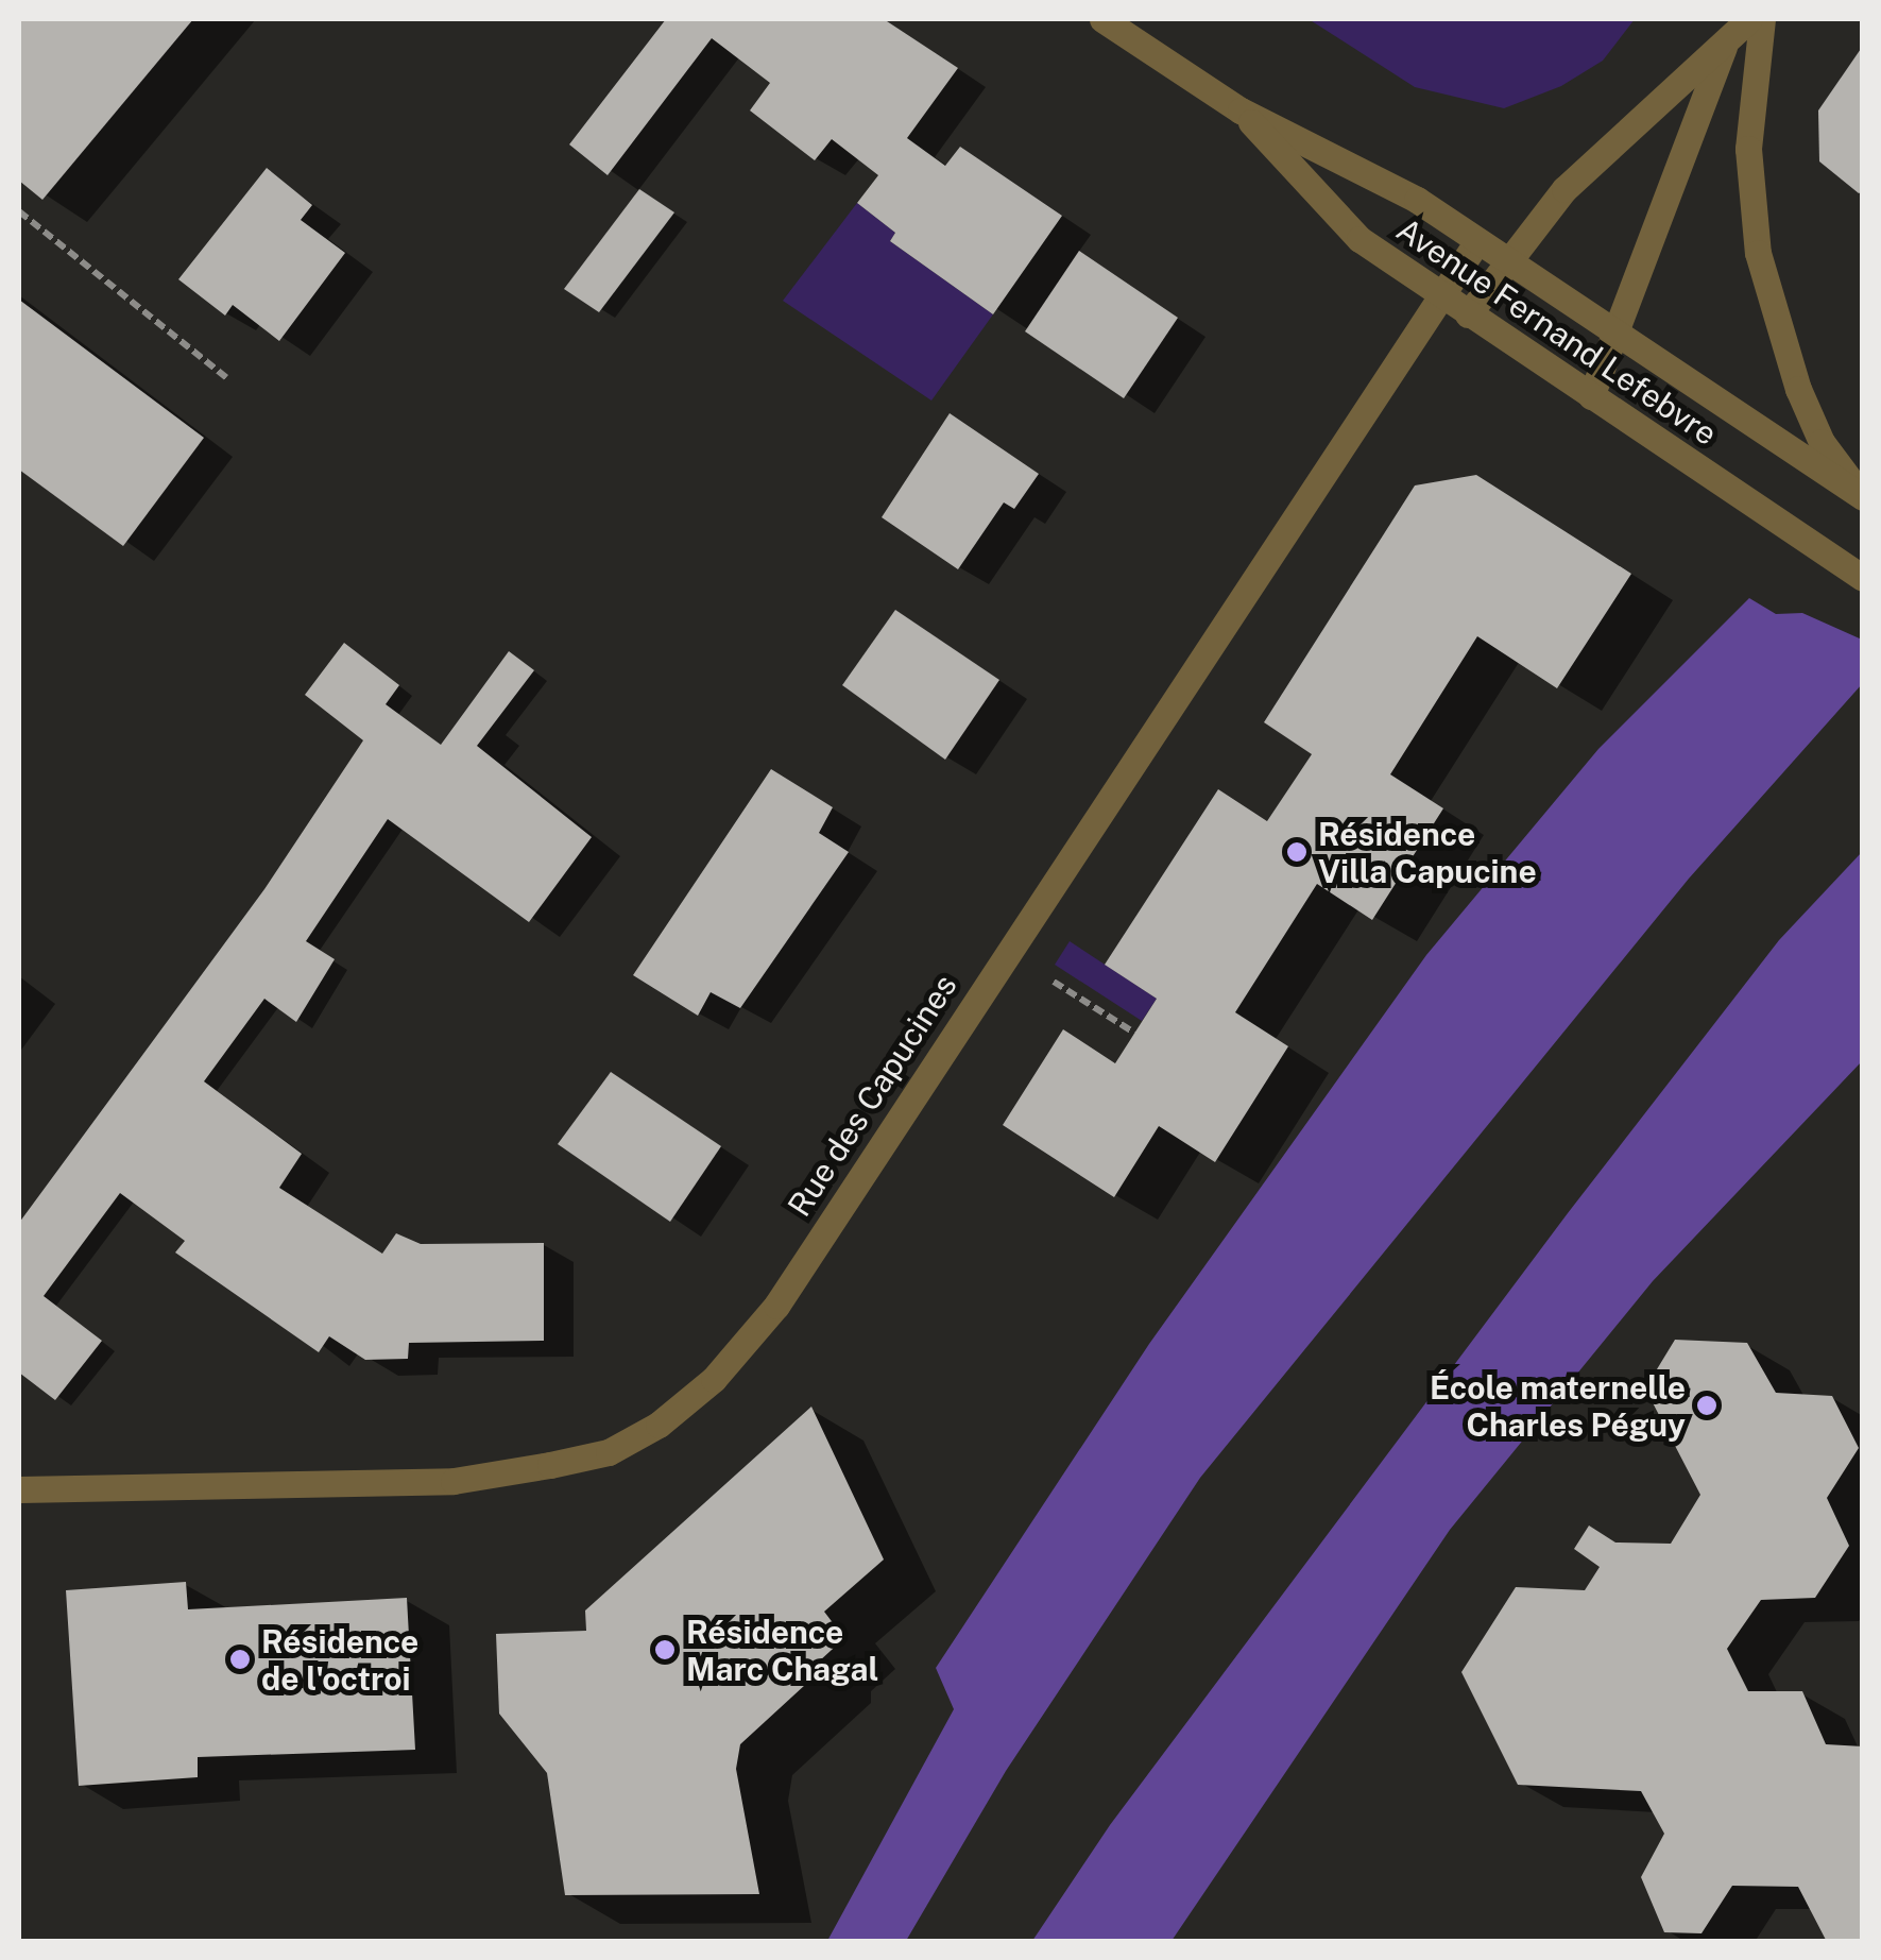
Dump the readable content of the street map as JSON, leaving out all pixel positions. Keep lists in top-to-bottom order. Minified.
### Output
{"streets":{"street":["Avenue Fernand Lefebvre","Rue des Capucines"]},"crossings":[["Avenue Fernand Lefebvre","Rue des Capucines"]],"places":["Résidence Villa Capucine","École maternelle Charles Péguy","Résidence Marc Chagal","Résidence de l'octroi"]}
